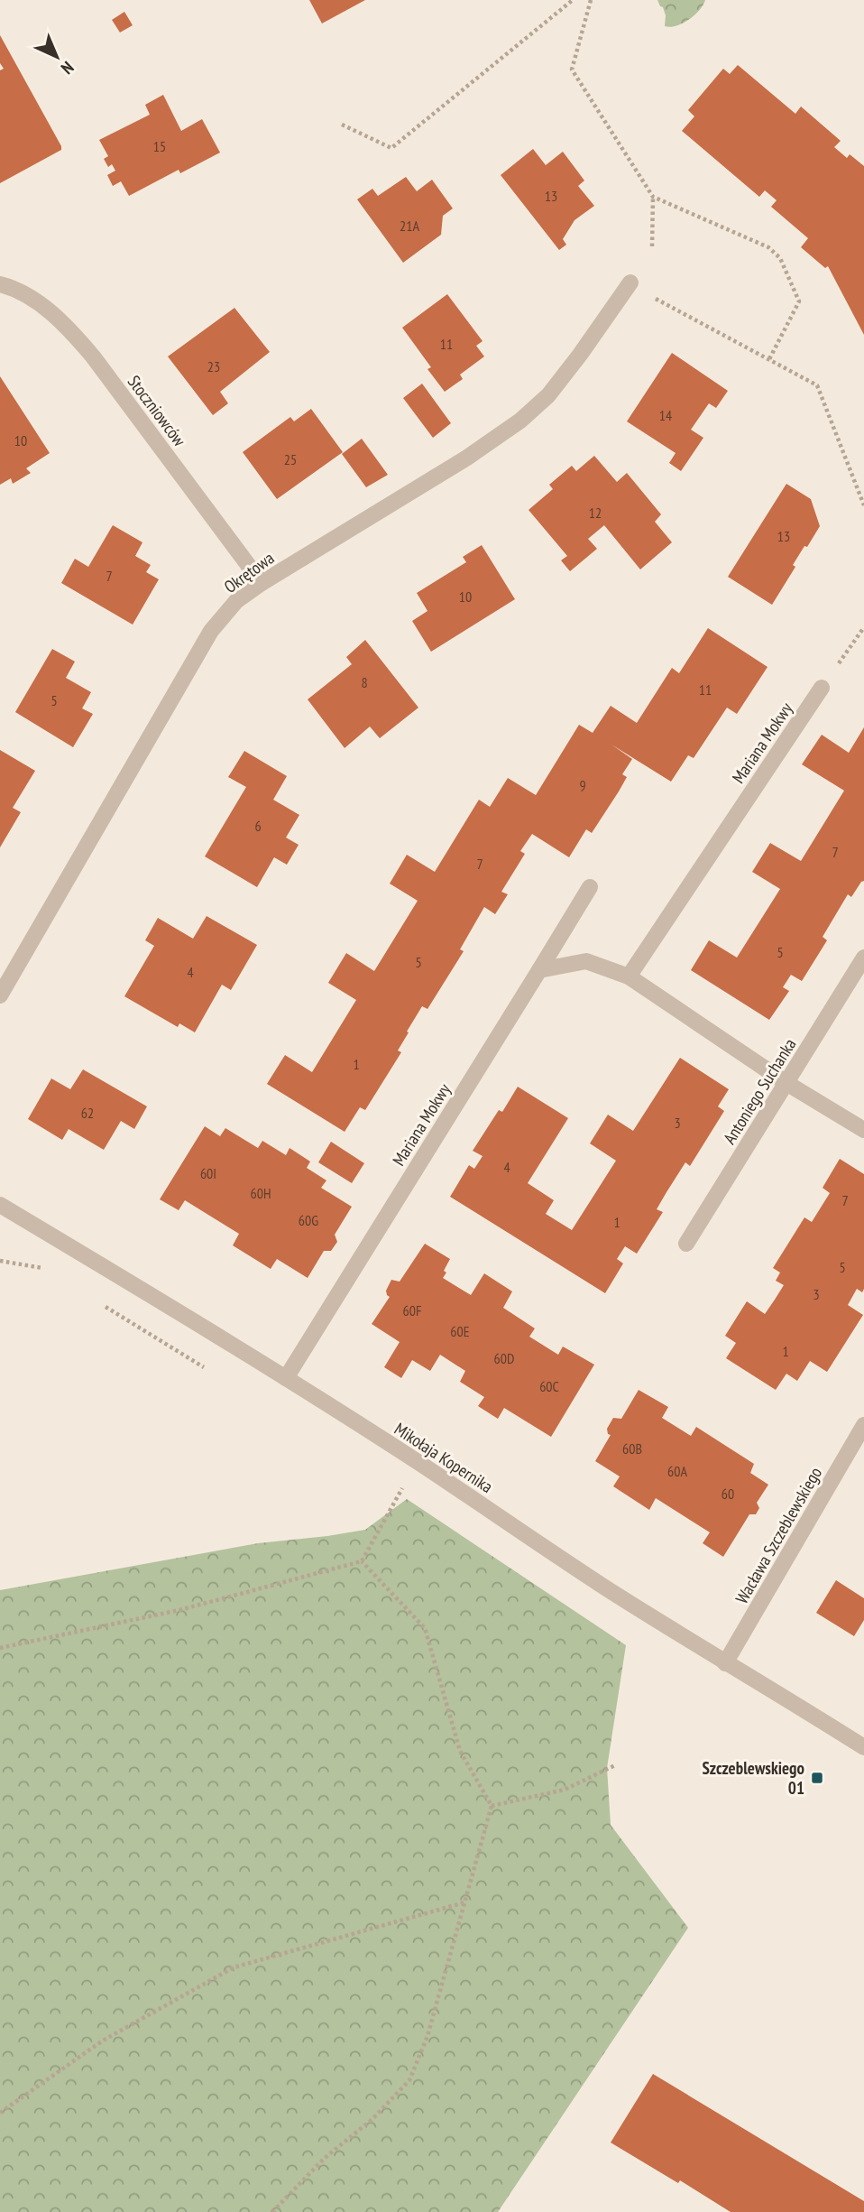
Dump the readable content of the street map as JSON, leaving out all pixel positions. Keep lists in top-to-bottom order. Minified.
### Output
{"streets":{"street":["Stoczniowców","Okrętowa","Mariana Mokwy","Antoniego Suchanka","Mikołaja Kopernika","Wacława Szczeblewskiego"]},"crossings":[["Stoczniowców","Okrętowa"],["Mariana Mokwy","Mikołaja Kopernika"],["Mikołaja Kopernika","Wacława Szczeblewskiego"]],"places":{"transit":["Szczeblewskiego 01"]},"house_numbers":["15","13","21A","11","23","14","10","25","12","13","7","10","8","11","5","9","6","7","7","5","5","4","1","62","3","4","60I","60H","7","60G","1","5","3","60F","60E","1","60D","60C","60B","60A","60"],"north":"bottom right"}
